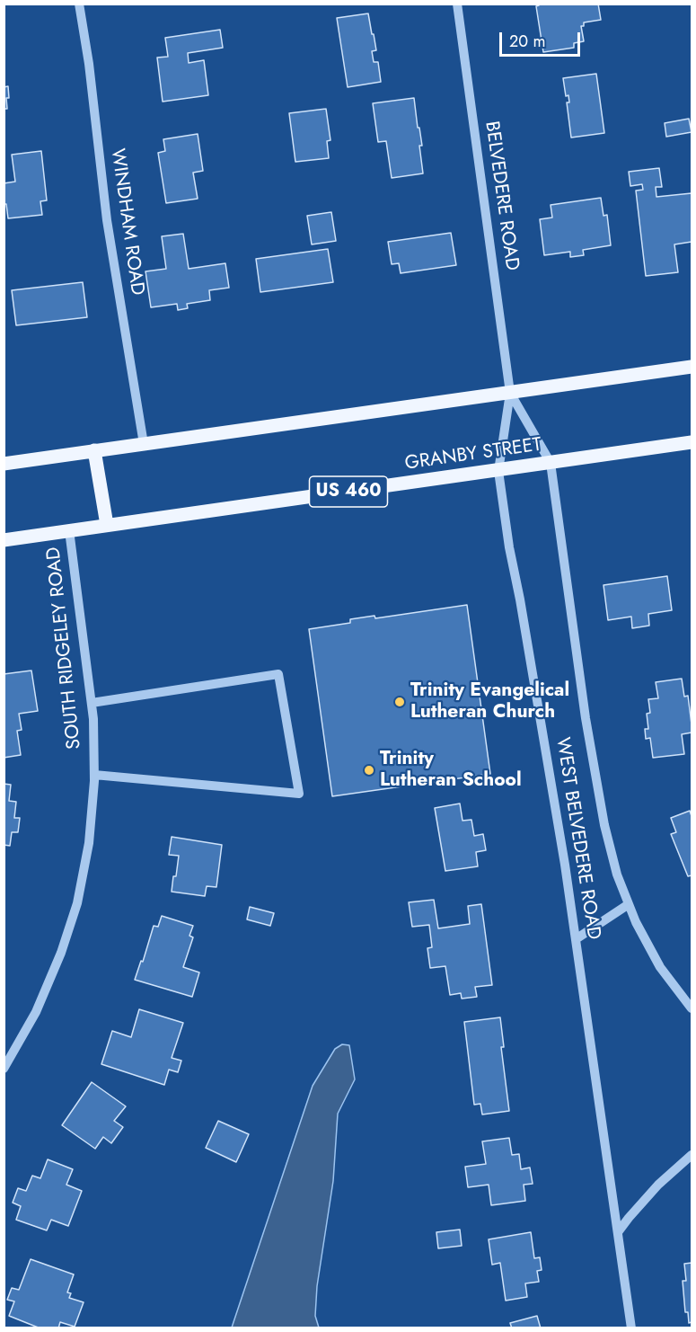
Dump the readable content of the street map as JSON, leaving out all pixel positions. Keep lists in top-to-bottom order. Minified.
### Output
{"streets":{"main road":["GRANBY STREET","US 460"],"street":["BELVEDERE ROAD","WINDHAM ROAD","SOUTH RIDGELEY ROAD","WEST BELVEDERE ROAD"]},"crossings":[["BELVEDERE ROAD","WEST BELVEDERE ROAD"],["GRANBY STREET","SOUTH RIDGELEY ROAD"],["GRANBY STREET","WEST BELVEDERE ROAD"]],"places":["Trinity Evangelical Lutheran Church","Trinity Lutheran School"],"scale_bar":"20 m"}
